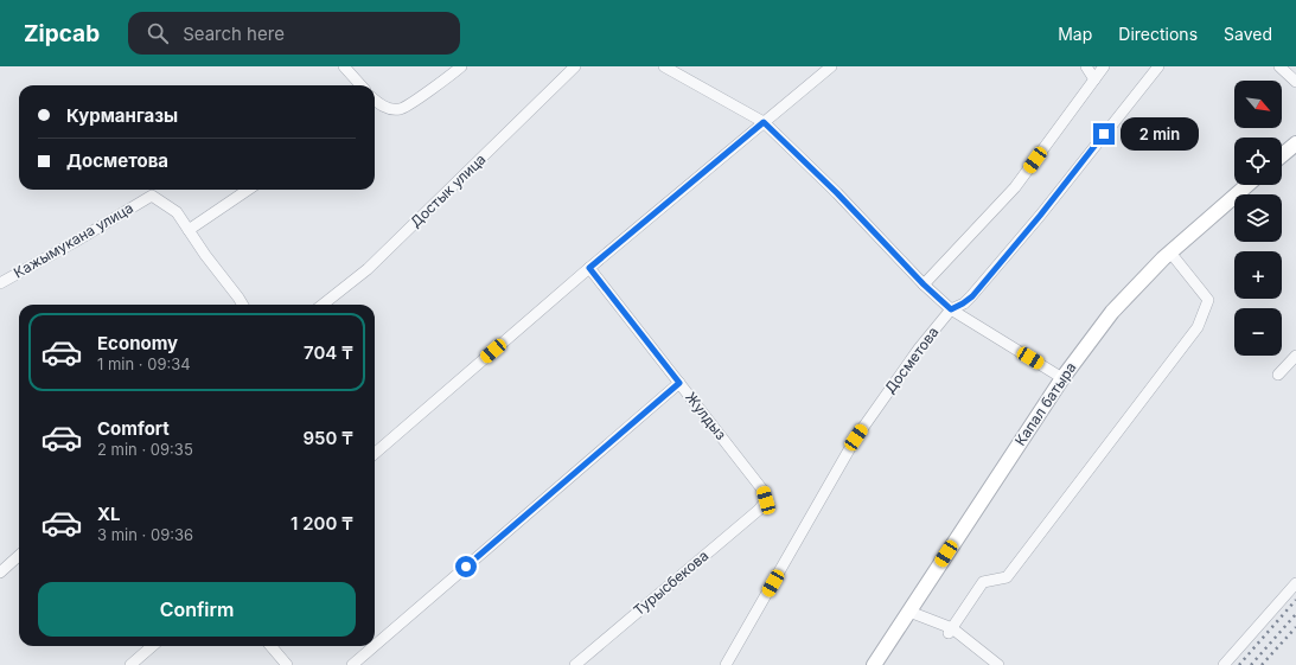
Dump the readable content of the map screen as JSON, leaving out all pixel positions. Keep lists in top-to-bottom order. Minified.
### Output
{"streets":{"main road":["Капал батыра"],"street":["Достык улица","Кажымукана улица","Досметова","Жулдыз","Турысбекова"]},"crossings":[["Жулдыз","Турысбекова"]],"north":"bottom right","page":{"header":"Zipcab","search":"Search here","nav":["Map","Directions","Saved"],"map_buttons":["+","−"],"banner":["Курмангазы","Досметова"],"bubble":"2 min","list":[{"name":"Economy","note":"1 min · 09:34","value":"704 ₸"},{"name":"Comfort","note":"2 min · 09:35","value":"950 ₸"},{"name":"XL","note":"3 min · 09:36","value":"1 200 ₸"}],"buttons":"Confirm"}}
